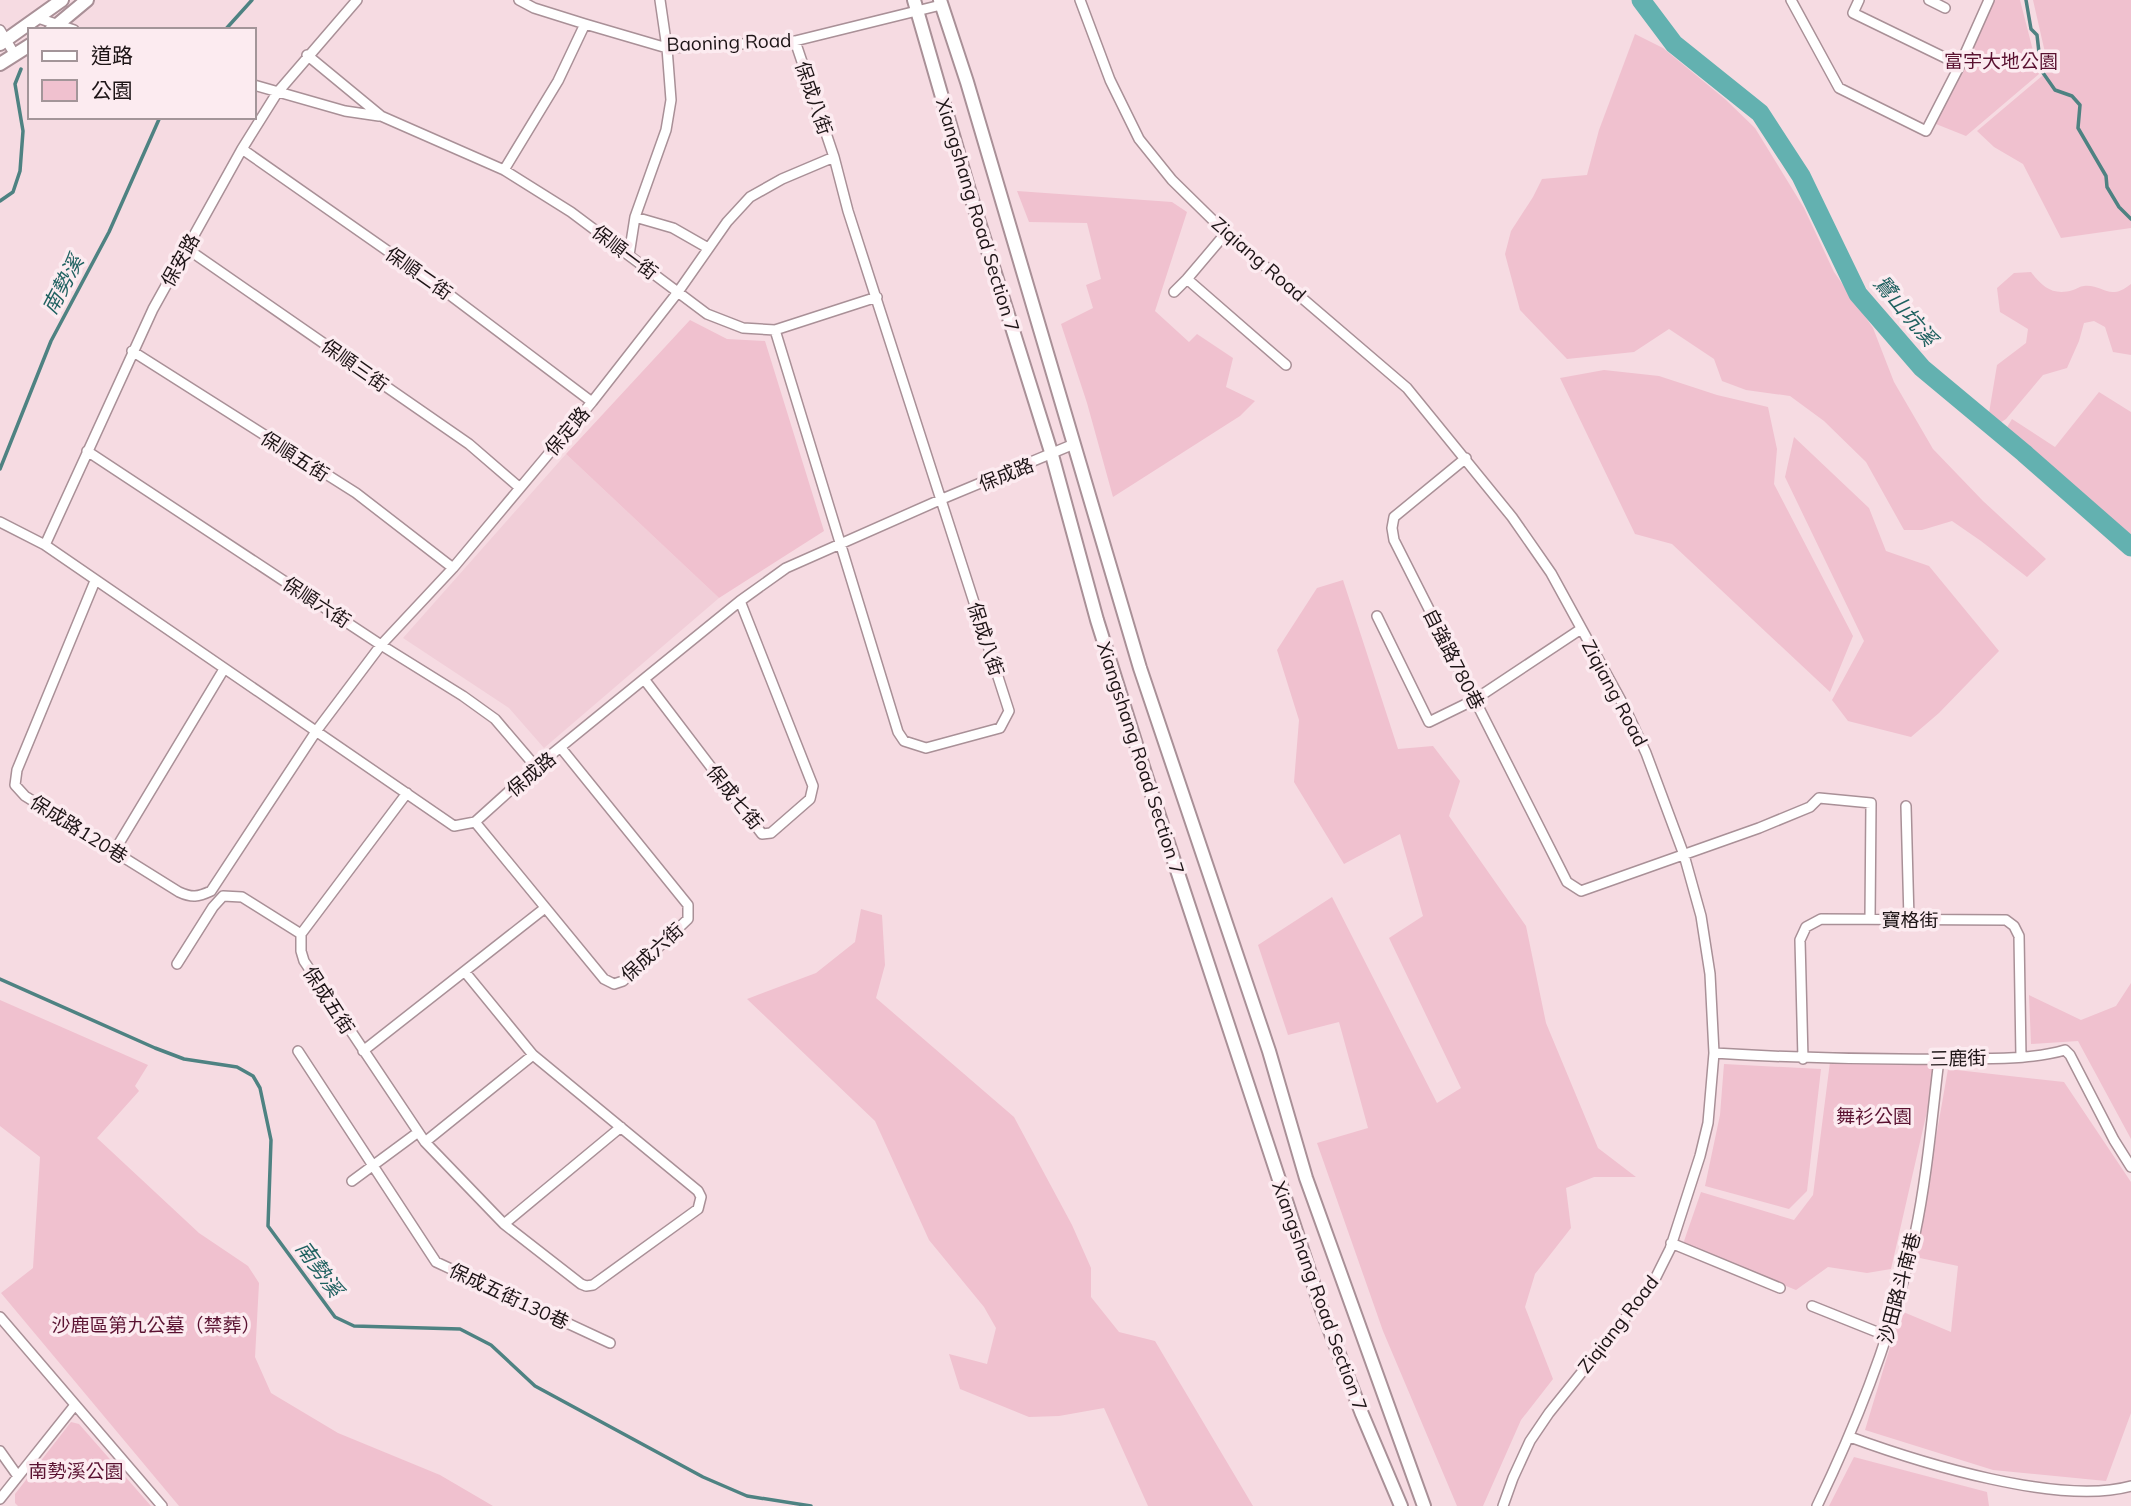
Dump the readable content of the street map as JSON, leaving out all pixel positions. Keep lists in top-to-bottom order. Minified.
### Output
{"streets":{"main road":["Xiangshang Road Section 7"],"street":["Baoning Road","保成八街","保順一街","Ziqiang Road","保安路","保順二街","保順三街","保定路","保順五街","保成路","保順六街","自強路780巷","保成七街","保成路120巷","寶格街","保成六街","保成五街","三鹿街","沙田路斗南巷","保成五街130巷"]},"crossings":[["Baoning Road","保成八街"],["Baoning Road","Xiangshang Road Section 7"],["保成八街","保順一街"],["保成八街","保定路"],["保成八街","保成路"],["Xiangshang Road Section 7","保成路"],["保順一街","保安路"],["保順一街","保定路"],["Ziqiang Road","自強路780巷"],["Ziqiang Road","三鹿街"],["保安路","保順二街"],["保安路","保順三街"],["保安路","保順五街"],["保安路","保順六街"],["保順二街","保定路"],["保順三街","保定路"],["保定路","保順五街"],["保定路","保順六街"],["保定路","保成路120巷"],["保成路","保順六街"],["保成路","保成七街"],["保成路","保成六街"],["寶格街","三鹿街"],["保成六街","保成五街"],["三鹿街","沙田路斗南巷"]],"water":["南勢溪","鷺山坑溪"],"parks":["富宇大地公園","舞衫公園","沙鹿區第九公墓（禁葬）","南勢溪公園"],"legend":["道路","公園"]}
